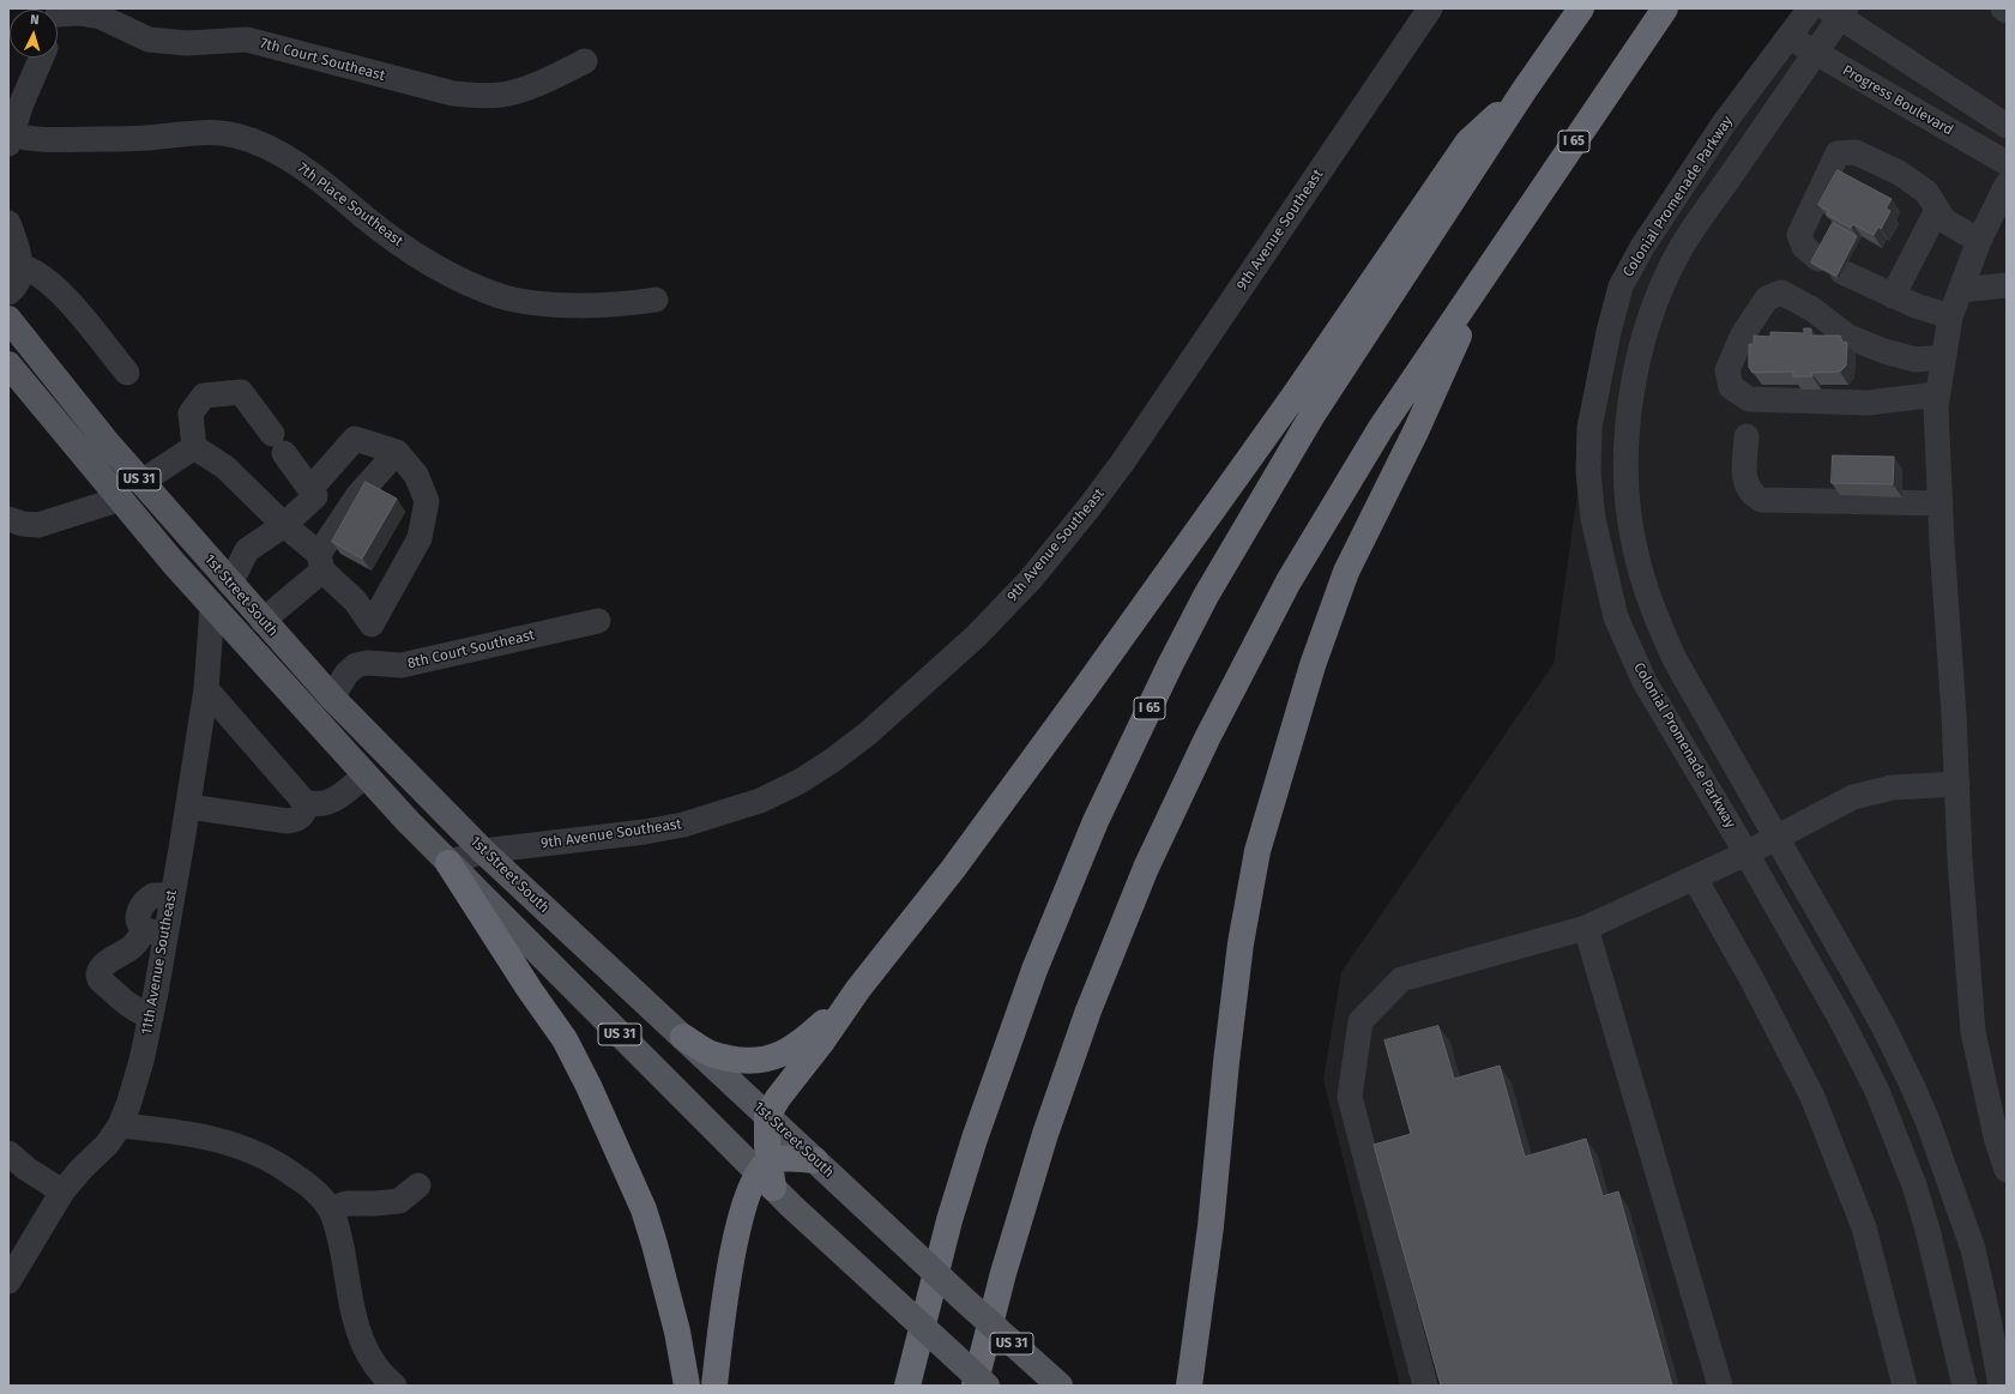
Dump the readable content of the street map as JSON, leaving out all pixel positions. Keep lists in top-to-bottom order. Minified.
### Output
{"streets":{"highway":["I 65"],"main road":["US 31","1st Street South"],"street":["7th Court Southeast","Progress Boulevard","Colonial Promenade Parkway","7th Place Southeast","9th Avenue Southeast","8th Court Southeast","11th Avenue Southeast"]},"crossings":[["Progress Boulevard","Colonial Promenade Parkway"],["9th Avenue Southeast","1st Street South"],["1st Street South","11th Avenue Southeast"]],"north":"top"}
